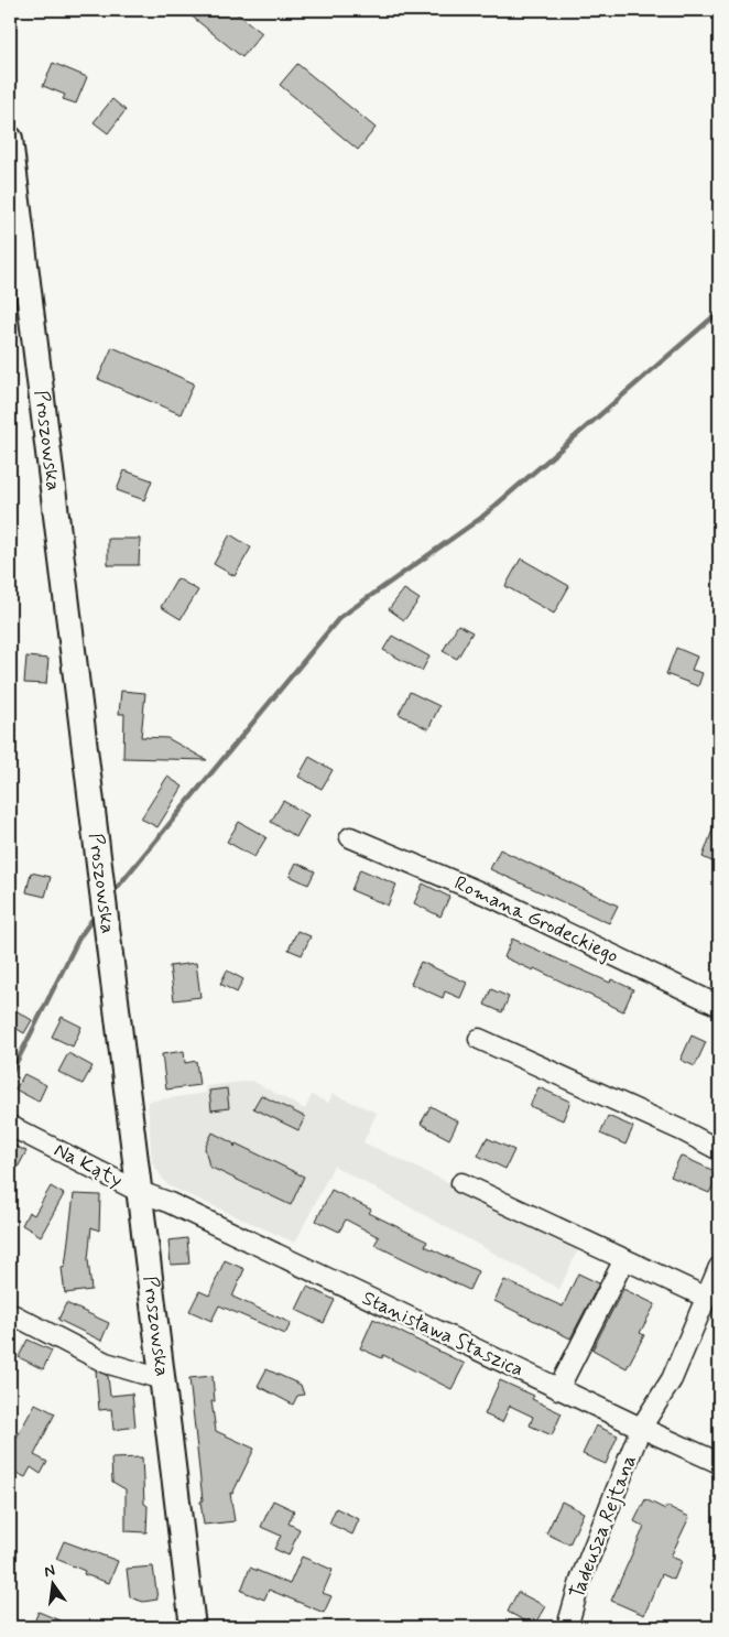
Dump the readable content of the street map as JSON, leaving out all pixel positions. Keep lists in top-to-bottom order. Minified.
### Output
{"streets":{"main road":["Proszowska"],"street":["Romana Grodeckiego","Na Kąty","Stanisława Staszica","Tadeusza Rejtana"]},"crossings":[["Proszowska","Na Kąty"],["Na Kąty","Stanisława Staszica"],["Stanisława Staszica","Tadeusza Rejtana"]],"north":"top"}
